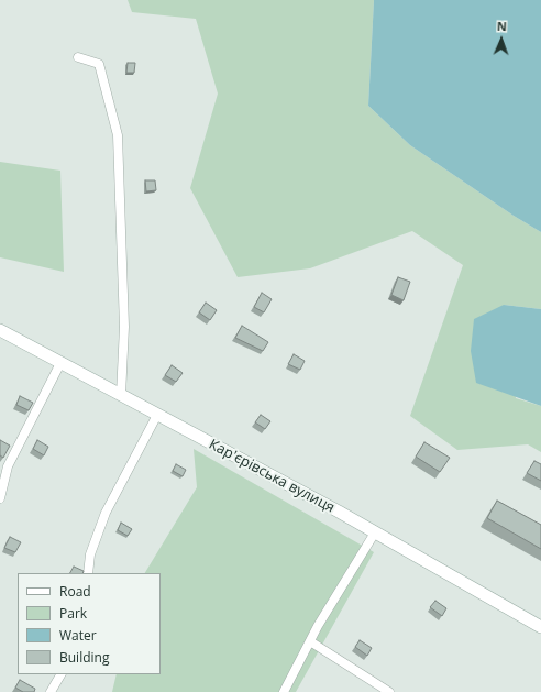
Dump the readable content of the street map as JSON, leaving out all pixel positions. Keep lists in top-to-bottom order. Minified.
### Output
{"streets":{"street":["Кар'єрівська вулиця"]},"legend":["Road","Park","Water","Building"],"north":"top"}
